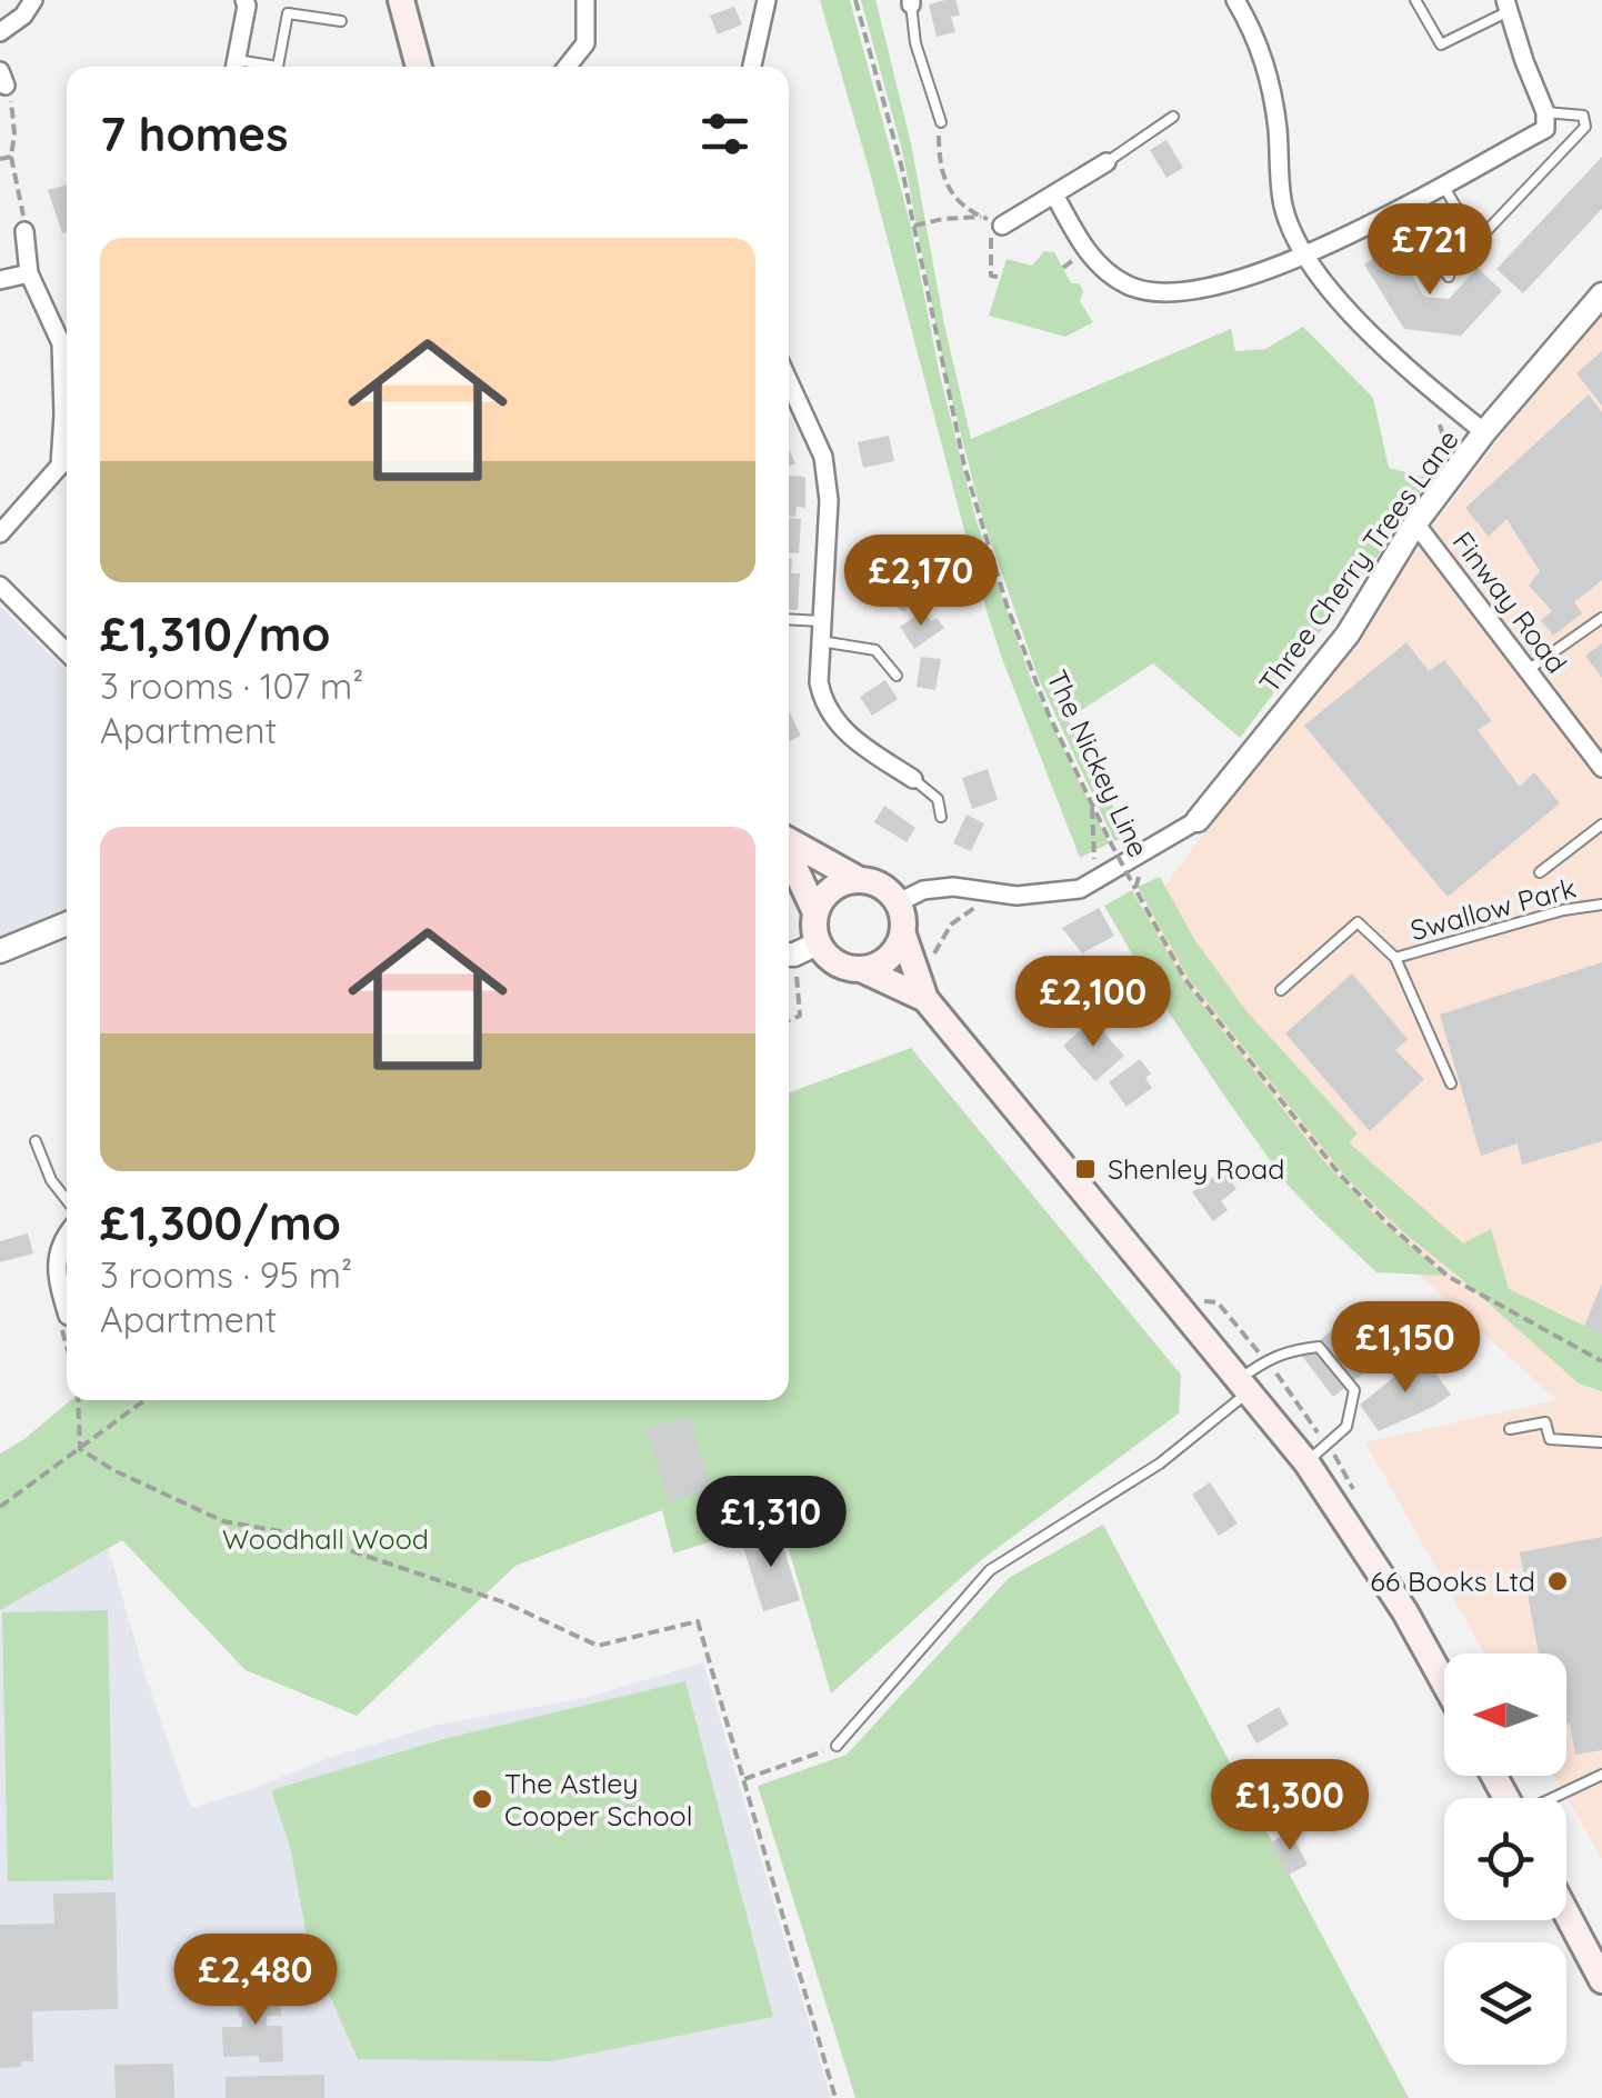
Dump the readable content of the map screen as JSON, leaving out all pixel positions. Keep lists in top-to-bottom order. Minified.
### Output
{"streets":{"street":["Three Cherry Trees Lane","Finway Road"],"lane":["Swallow Park"],"path":["The Nickey Line"]},"crossings":[["Three Cherry Trees Lane","Finway Road"]],"parks":["Woodhall Wood"],"places":{"transit":["Shenley Road"],"other":["66 Books Ltd","The Astley Cooper School"]},"north":"left","page":{"heading":"7 homes","list":[{"name":"£1,310/mo","note":"3 rooms · 107 m² · Apartment"},{"name":"£1,300/mo","note":"3 rooms · 95 m² · Apartment"}],"price":["£721","£2,170","£2,100","£1,150","£1,310","£1,300","£2,480"]}}
